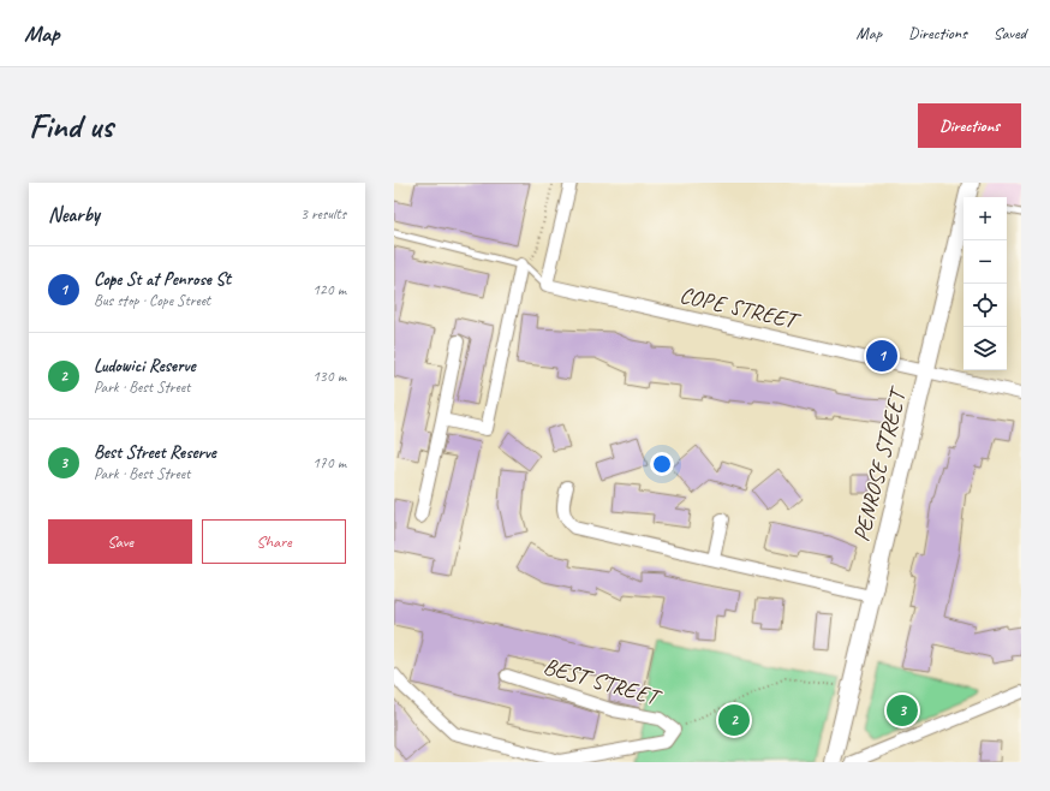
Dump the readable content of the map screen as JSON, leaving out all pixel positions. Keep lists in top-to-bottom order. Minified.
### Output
{"streets":{"main road":["PENROSE STREET"],"street":["COPE STREET","BEST STREET"]},"crossings":[["COPE STREET","PENROSE STREET"]],"page":{"header":"Map","nav":["Map","Directions","Saved"],"buttons":["Directions",["Save","Share"]],"title":"Find us","heading":["Nearby","3 results"],"map_buttons":["+","−"],"list":[{"mark":"1","name":"Cope St at Penrose St","note":"Bus stop · Cope Street","value":"120 m"},{"mark":"2","name":"Ludowici Reserve","note":"Park · Best Street","value":"130 m"},{"mark":"3","name":"Best Street Reserve","note":"Park · Best Street","value":"170 m"}],"pins":["1","3","2"]}}
